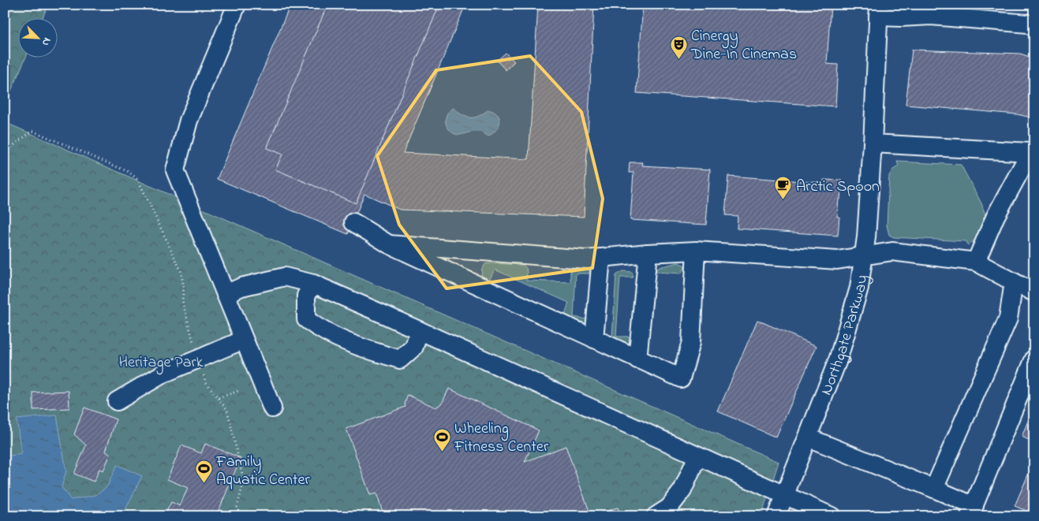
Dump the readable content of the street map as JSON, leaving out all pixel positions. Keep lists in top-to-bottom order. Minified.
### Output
{"streets":{"street":["Northgate Parkway"]},"parks":["Heritage Park"],"places":{"theatre":["Cinergy Dine-In Cinemas"],"cafe":["Arctic Spoon"],"sports":["Wheeling Fitness Center","Family Aquatic Center"]},"north":"bottom right"}
